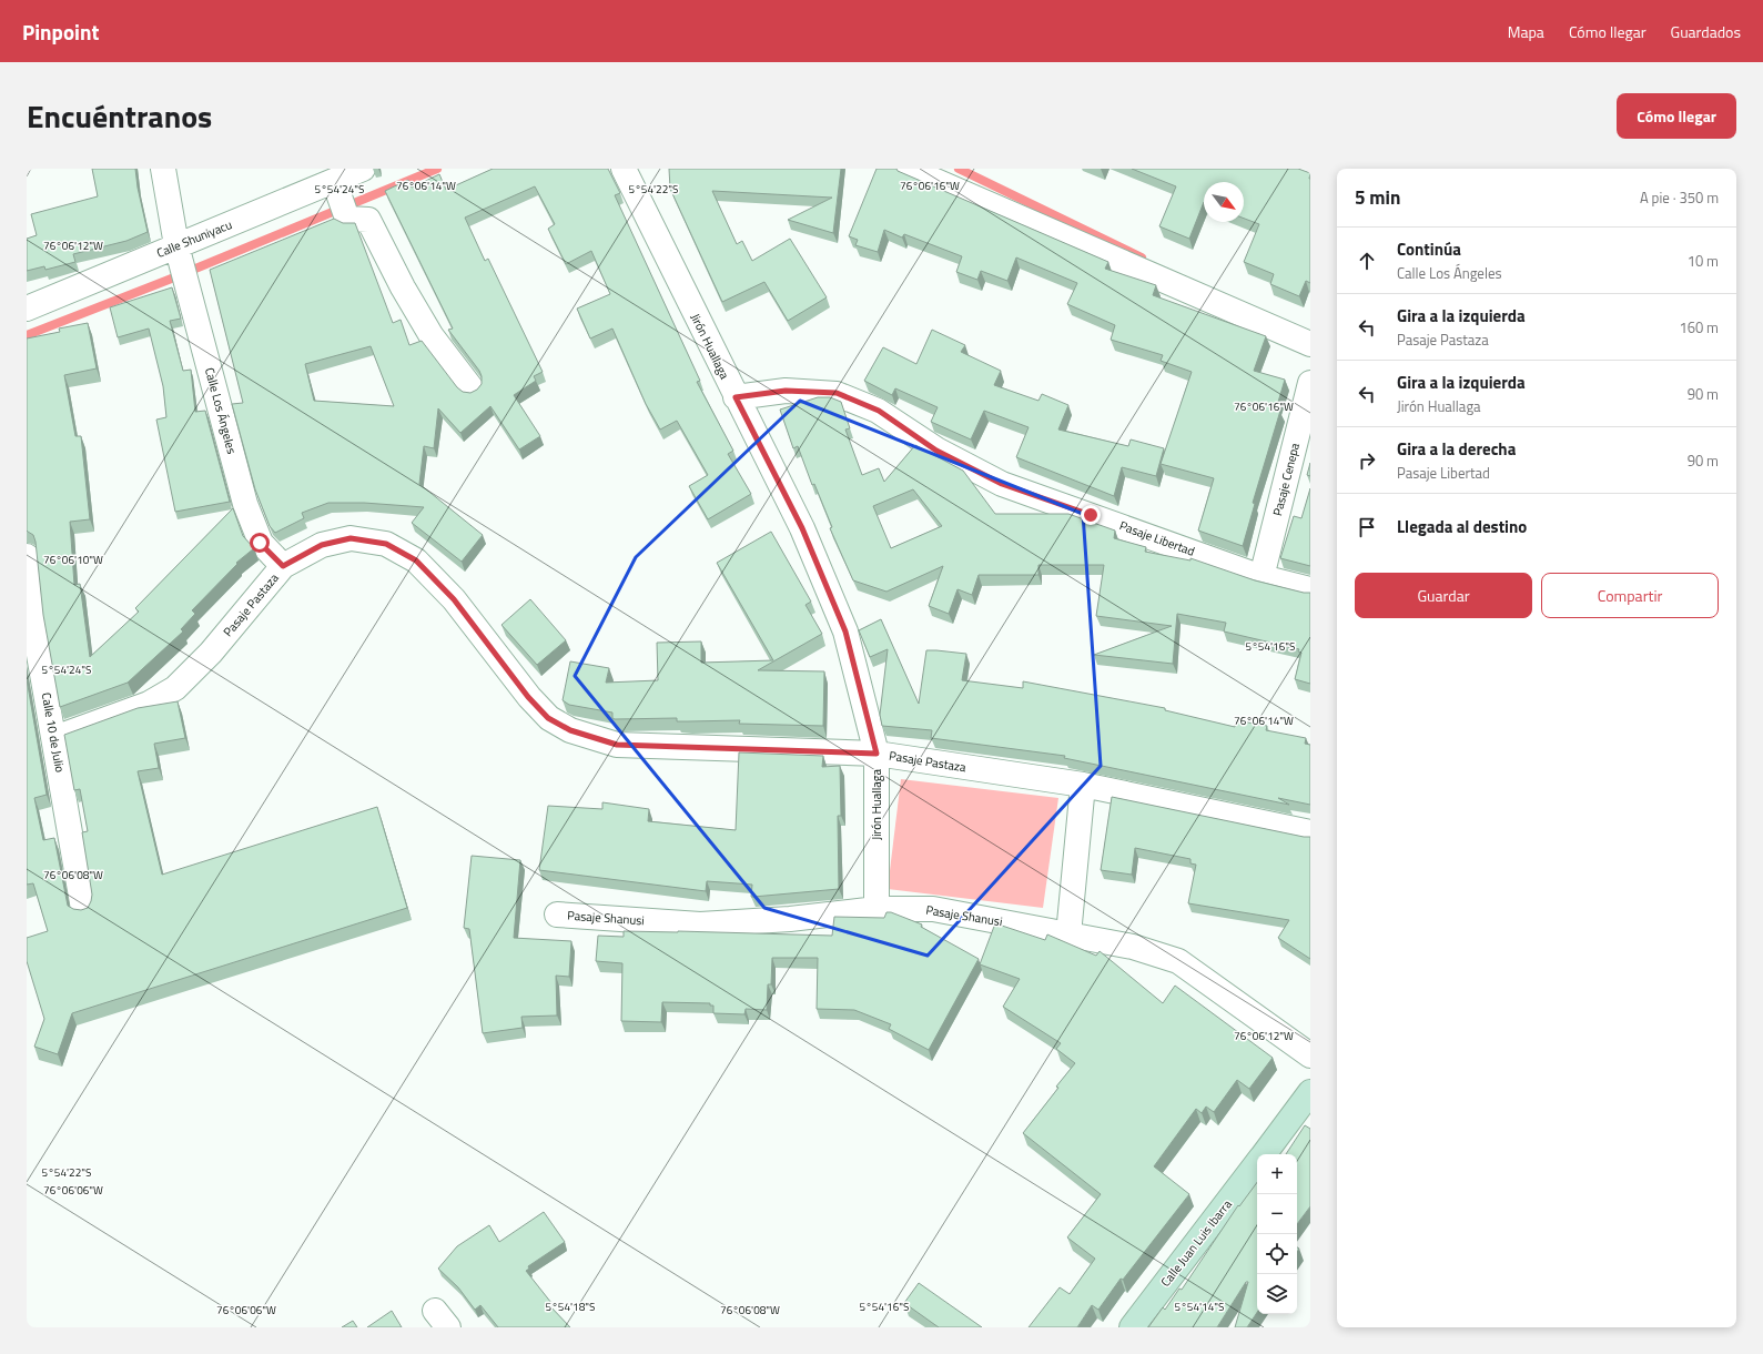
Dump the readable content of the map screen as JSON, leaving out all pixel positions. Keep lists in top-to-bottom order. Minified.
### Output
{"streets":{"street":["Calle Shuniyacu","Jirón Huallaga","Calle Los Ángeles","Pasaje Cenepa","Pasaje Libertad","Pasaje Pastaza","Calle 10 de Julio","Pasaje Shanusi","Calle Juan Luis Ibarra"]},"crossings":[["Calle Shuniyacu","Calle Los Ángeles"],["Jirón Huallaga","Pasaje Libertad"],["Jirón Huallaga","Pasaje Pastaza"],["Jirón Huallaga","Pasaje Shanusi"],["Calle Los Ángeles","Pasaje Pastaza"],["Pasaje Cenepa","Pasaje Libertad"],["Pasaje Pastaza","Calle 10 de Julio"]],"north":"bottom right","page":{"header":"Pinpoint","nav":["Mapa","Cómo llegar","Guardados"],"title":"Encuéntranos","buttons":["Cómo llegar",["Guardar","Compartir"]],"heading":["5 min","A pie · 350 m"],"list":[["Continúa","Calle Los Ángeles","10 m"],["Gira a la izquierda","Pasaje Pastaza","160 m"],["Gira a la izquierda","Jirón Huallaga","90 m"],["Gira a la derecha","Pasaje Libertad","90 m"],"Llegada al destino"],"map_buttons":["+","−"]},"coordinates":["76°06'14\"W","76°06'16\"W","5°54'24\"S","5°54'22\"S","76°06'12\"W","76°06'10\"W","5°54'16\"S","76°06'08\"W","76°06'06\"W","5°54'18\"S","5°54'14\"S"]}
